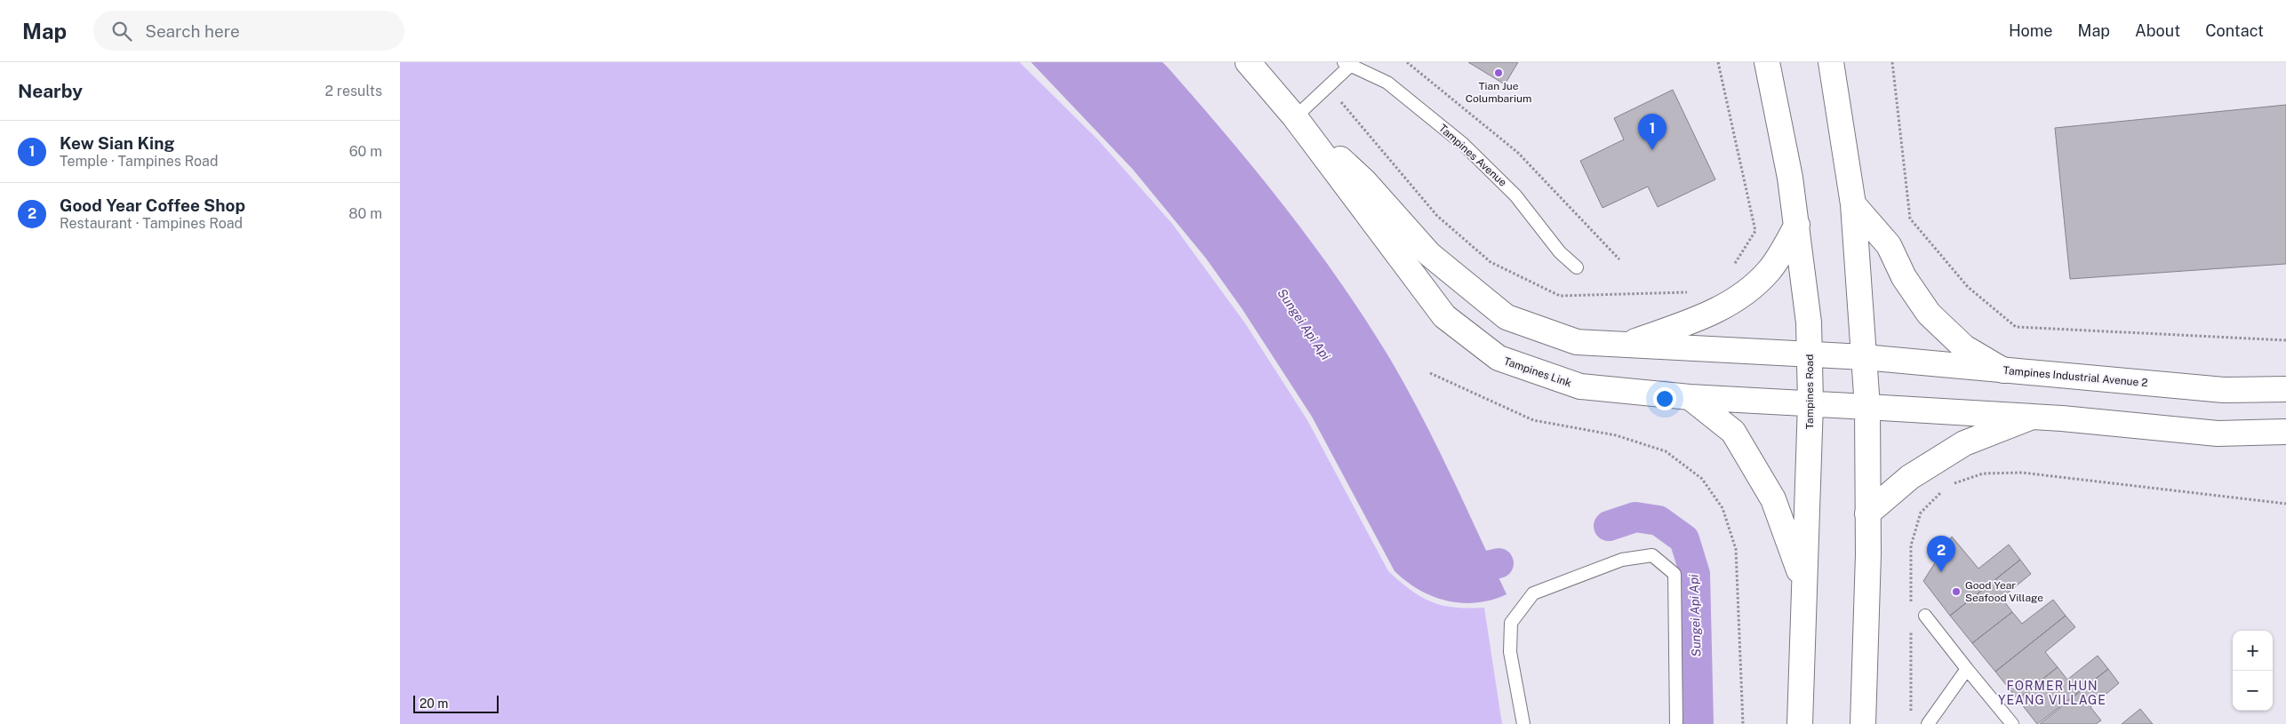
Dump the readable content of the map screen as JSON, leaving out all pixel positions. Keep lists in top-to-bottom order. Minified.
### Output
{"streets":{"street":["Tampines Link","Tampines Industrial Avenue 2","Tampines Road"],"lane":["Tampines Avenue"]},"crossings":[["Tampines Avenue","Tampines Link"],["Tampines Link","Tampines Industrial Avenue 2"],["Tampines Link","Tampines Road"]],"districts":["FORMER HUN YEANG VILLAGE"],"water":["Sungei Api Api"],"places":["Tian Jue Columbarium","Good Year Seafood Village"],"scale_bar":"20 m","page":{"header":"Map","search":"Search here","nav":["Home","Map","About","Contact"],"heading":["Nearby","2 results"],"pins":["1","2"],"list":[{"mark":"1","name":"Kew Sian King","note":"Temple · Tampines Road","value":"60 m"},{"mark":"2","name":"Good Year Coffee Shop","note":"Restaurant · Tampines Road","value":"80 m"}],"map_buttons":["+","−"],"scale":"20 m"}}
